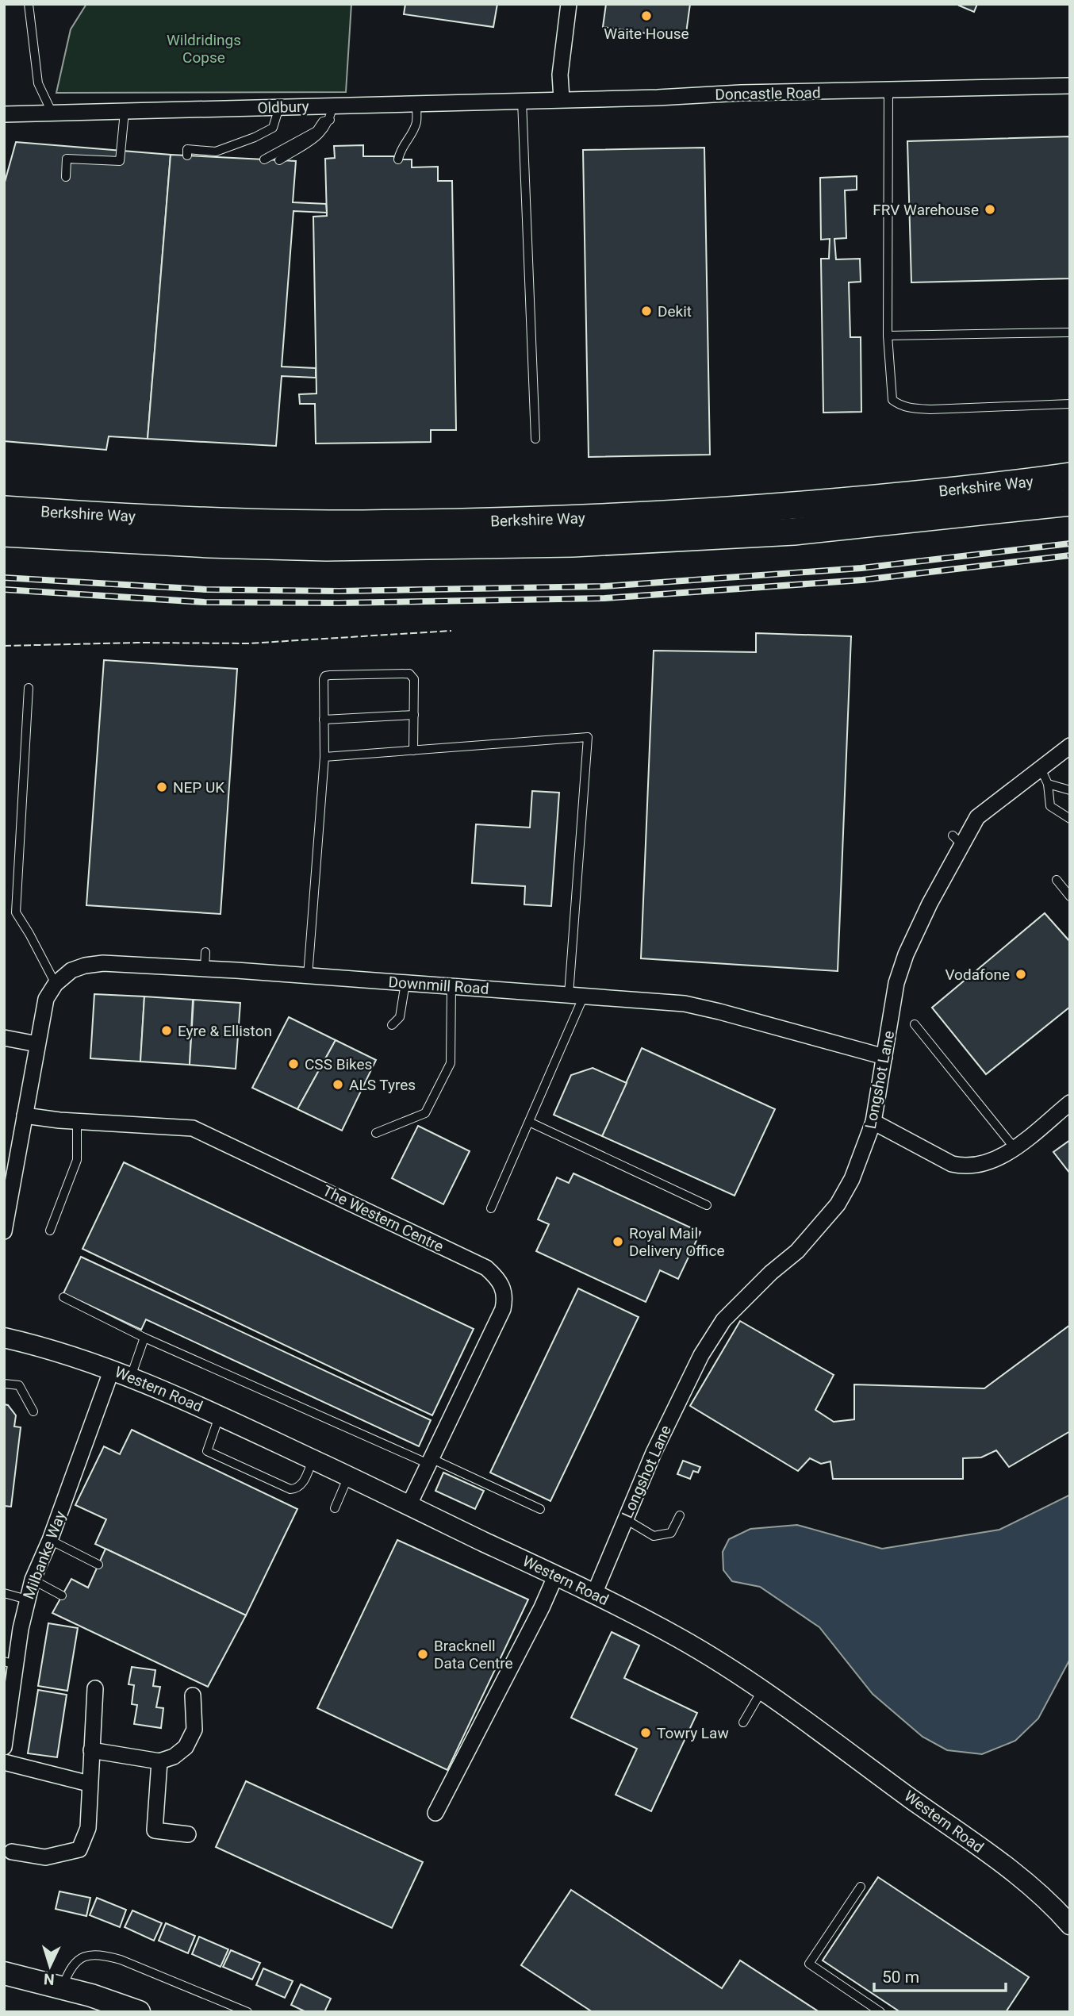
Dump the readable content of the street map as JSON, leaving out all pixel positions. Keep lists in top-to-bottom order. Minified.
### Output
{"streets":{"highway":["Berkshire Way"],"street":["Doncastle Road","Oldbury","Downmill Road","Longshot Lane","The Western Centre","Western Road","Milbanke Way"]},"crossings":[["Doncastle Road","Oldbury"],["Downmill Road","Longshot Lane"],["Longshot Lane","Western Road"],["The Western Centre","Western Road"],["Western Road","Milbanke Way"]],"parks":["Wildridings Copse"],"places":["Waite House","FRV Warehouse","Dekit","NEP UK","Vodafone","Eyre & Elliston","CSS Bikes","ALS Tyres","Royal Mail Delivery Office","Bracknell Data Centre","Towry Law"],"scale_bar":"50 m","north":"bottom"}
